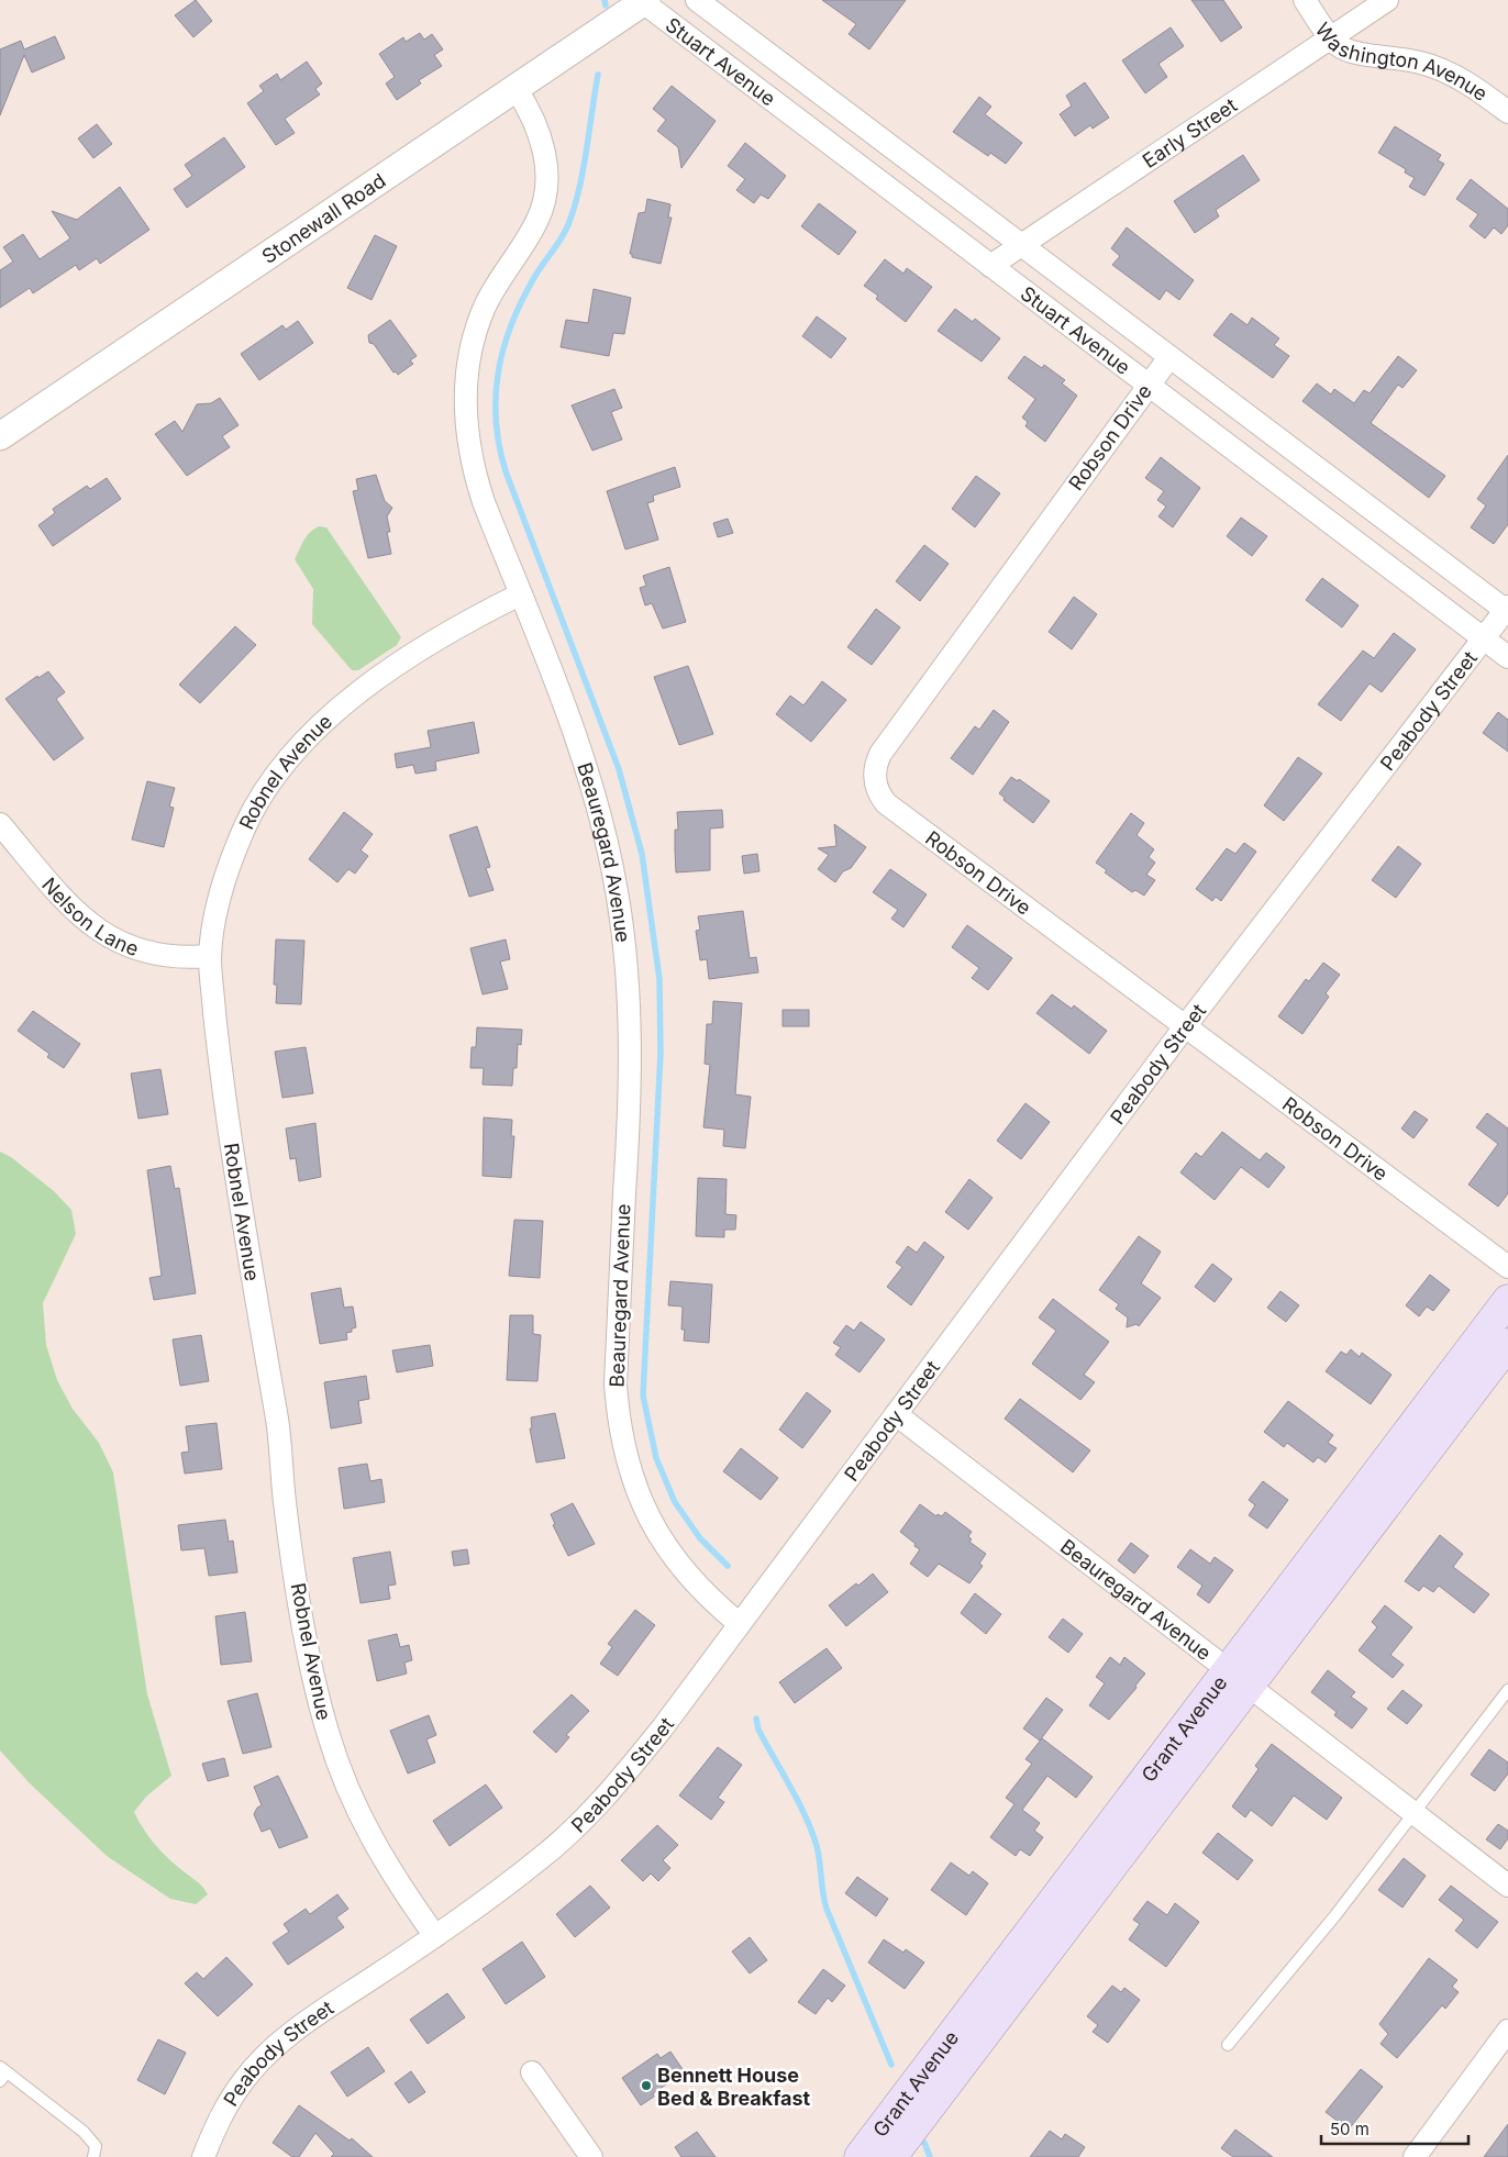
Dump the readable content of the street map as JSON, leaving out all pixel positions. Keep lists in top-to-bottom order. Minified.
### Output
{"streets":{"main road":["Grant Avenue"],"street":["Washington Avenue","Stuart Avenue","Early Street","Stonewall Road","Robson Drive","Peabody Street","Robnel Avenue","Beauregard Avenue","Nelson Lane"]},"crossings":[["Washington Avenue","Early Street"],["Stuart Avenue","Early Street"],["Stuart Avenue","Stonewall Road"],["Stuart Avenue","Robson Drive"],["Stuart Avenue","Peabody Street"],["Stonewall Road","Beauregard Avenue"],["Robson Drive","Peabody Street"],["Peabody Street","Robnel Avenue"],["Peabody Street","Beauregard Avenue"],["Robnel Avenue","Beauregard Avenue"],["Robnel Avenue","Nelson Lane"],["Beauregard Avenue","Grant Avenue"]],"places":["Bennett House Bed & Breakfast"],"scale_bar":"50 m"}
